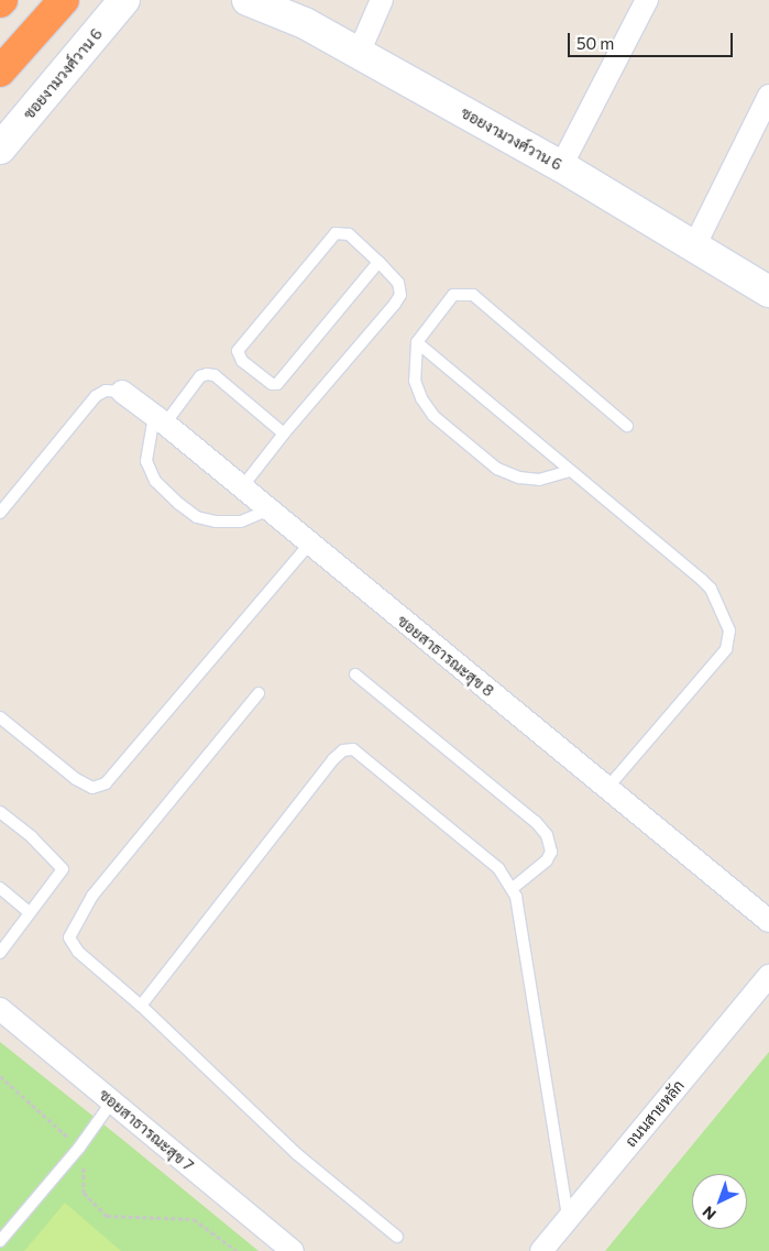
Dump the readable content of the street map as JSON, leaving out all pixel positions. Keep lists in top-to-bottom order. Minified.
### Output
{"streets":{"street":["ซอยงามวงศ์วาน 6","ซอยสาธารณะสุข 8","ถนนสายหลัก","ซอยสาธารณะสุข 7"]},"scale_bar":"50 m","north":"bottom left"}
